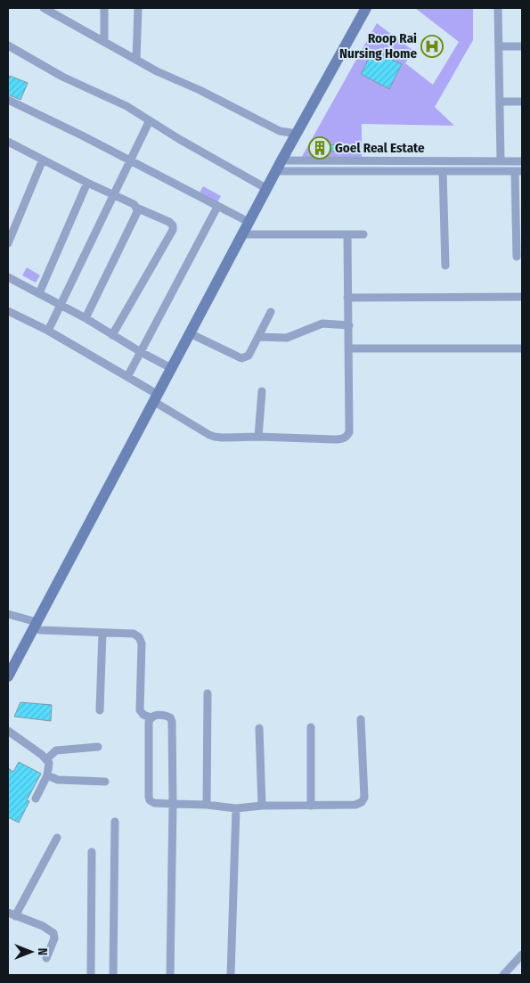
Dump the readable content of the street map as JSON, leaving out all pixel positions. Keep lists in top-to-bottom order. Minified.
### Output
{"places":{"hospital":["Roop Rai Nursing Home"],"building":["Goel Real Estate"]},"north":"right"}
